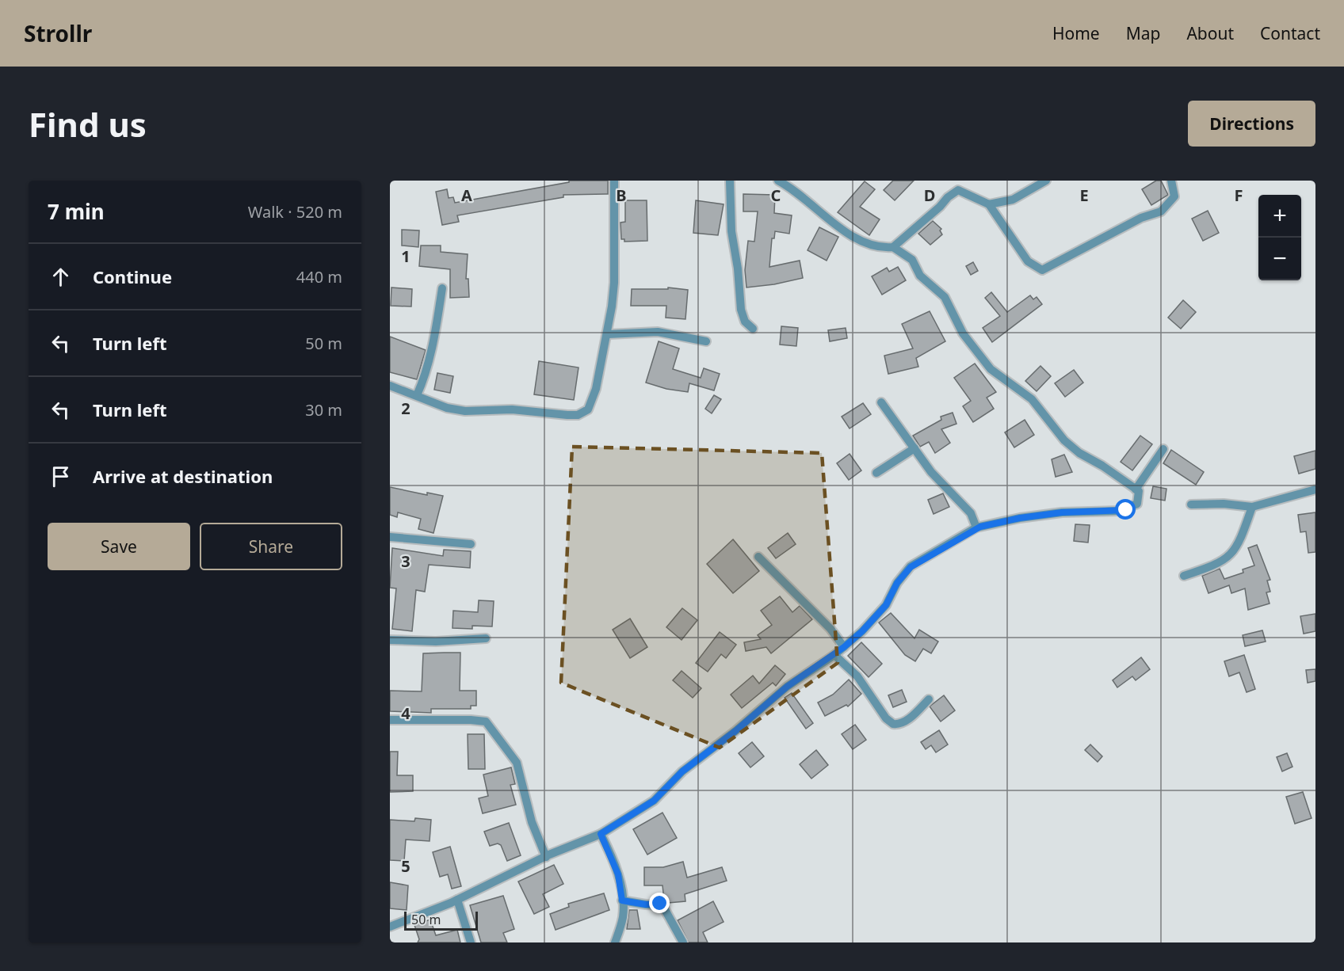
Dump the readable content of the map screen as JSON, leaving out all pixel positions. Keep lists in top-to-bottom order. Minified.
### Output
{"scale_bar":"50 m","page":{"header":"Strollr","nav":["Home","Map","About","Contact"],"buttons":["Directions",["Save","Share"]],"title":"Find us","heading":["7 min","Walk · 520 m"],"map_buttons":["+","−"],"list":[["Continue","440 m"],["Turn left","50 m"],["Turn left","30 m"],"Arrive at destination"],"scale":"50 m"},"grid":{"columns":["A","B","C","D","E","F"],"rows":["1","2","3","4","5"]}}
